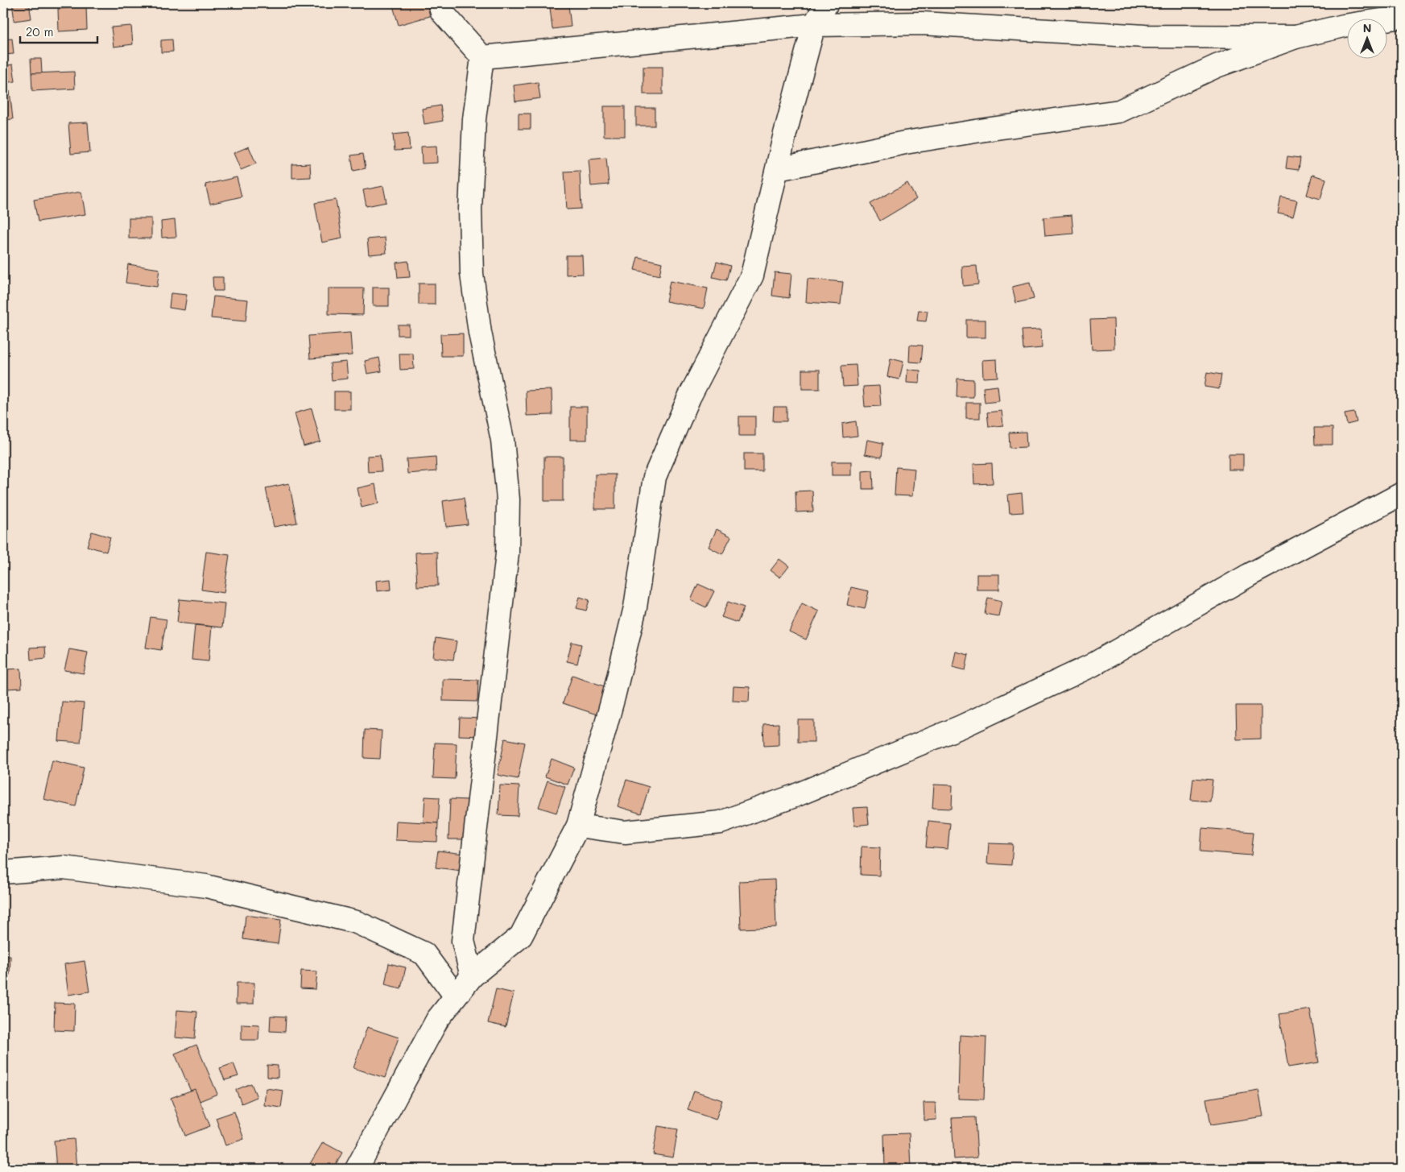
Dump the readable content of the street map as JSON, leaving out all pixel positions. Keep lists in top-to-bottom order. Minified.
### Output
{"scale_bar":"20 m","north":"top"}
